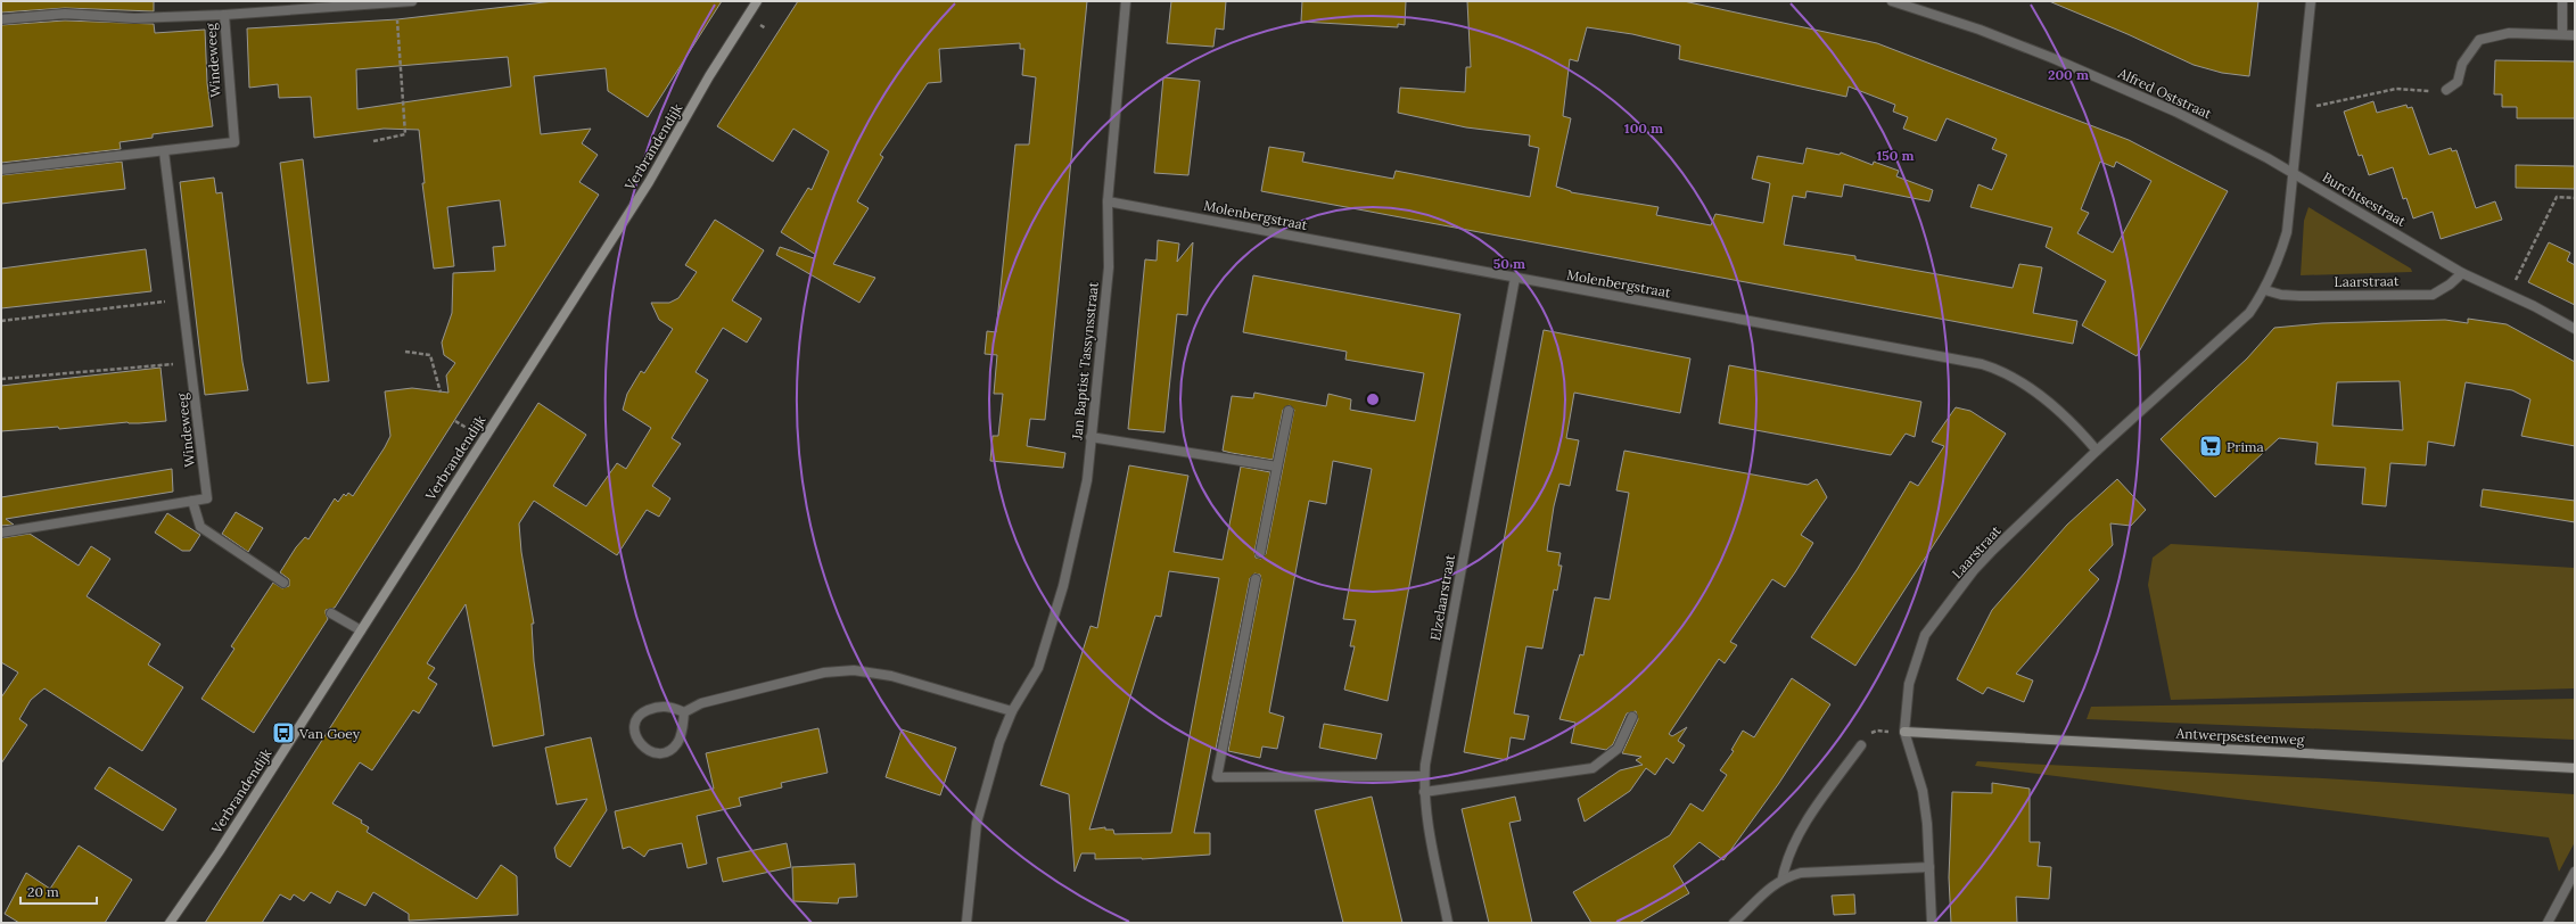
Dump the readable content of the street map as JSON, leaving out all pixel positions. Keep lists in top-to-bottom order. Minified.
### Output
{"streets":{"main road":["Verbrandendijk","Antwerpsesteenweg"],"street":["Windeweeg","Alfred Oststraat","Burchtsestraat","Molenbergstraat","Laarstraat","Jan Baptist Tassynsstraat","Elzelaarstraat"]},"crossings":[["Alfred Oststraat","Burchtsestraat"],["Alfred Oststraat","Laarstraat"],["Burchtsestraat","Laarstraat"],["Molenbergstraat","Laarstraat"],["Molenbergstraat","Jan Baptist Tassynsstraat"],["Molenbergstraat","Elzelaarstraat"],["Laarstraat","Antwerpsesteenweg"]],"places":{"supermarket":["Prima"],"bus stop":["Van Goey"]},"scale_bar":"20 m","rings":["200 m","100 m","150 m","50 m"]}
